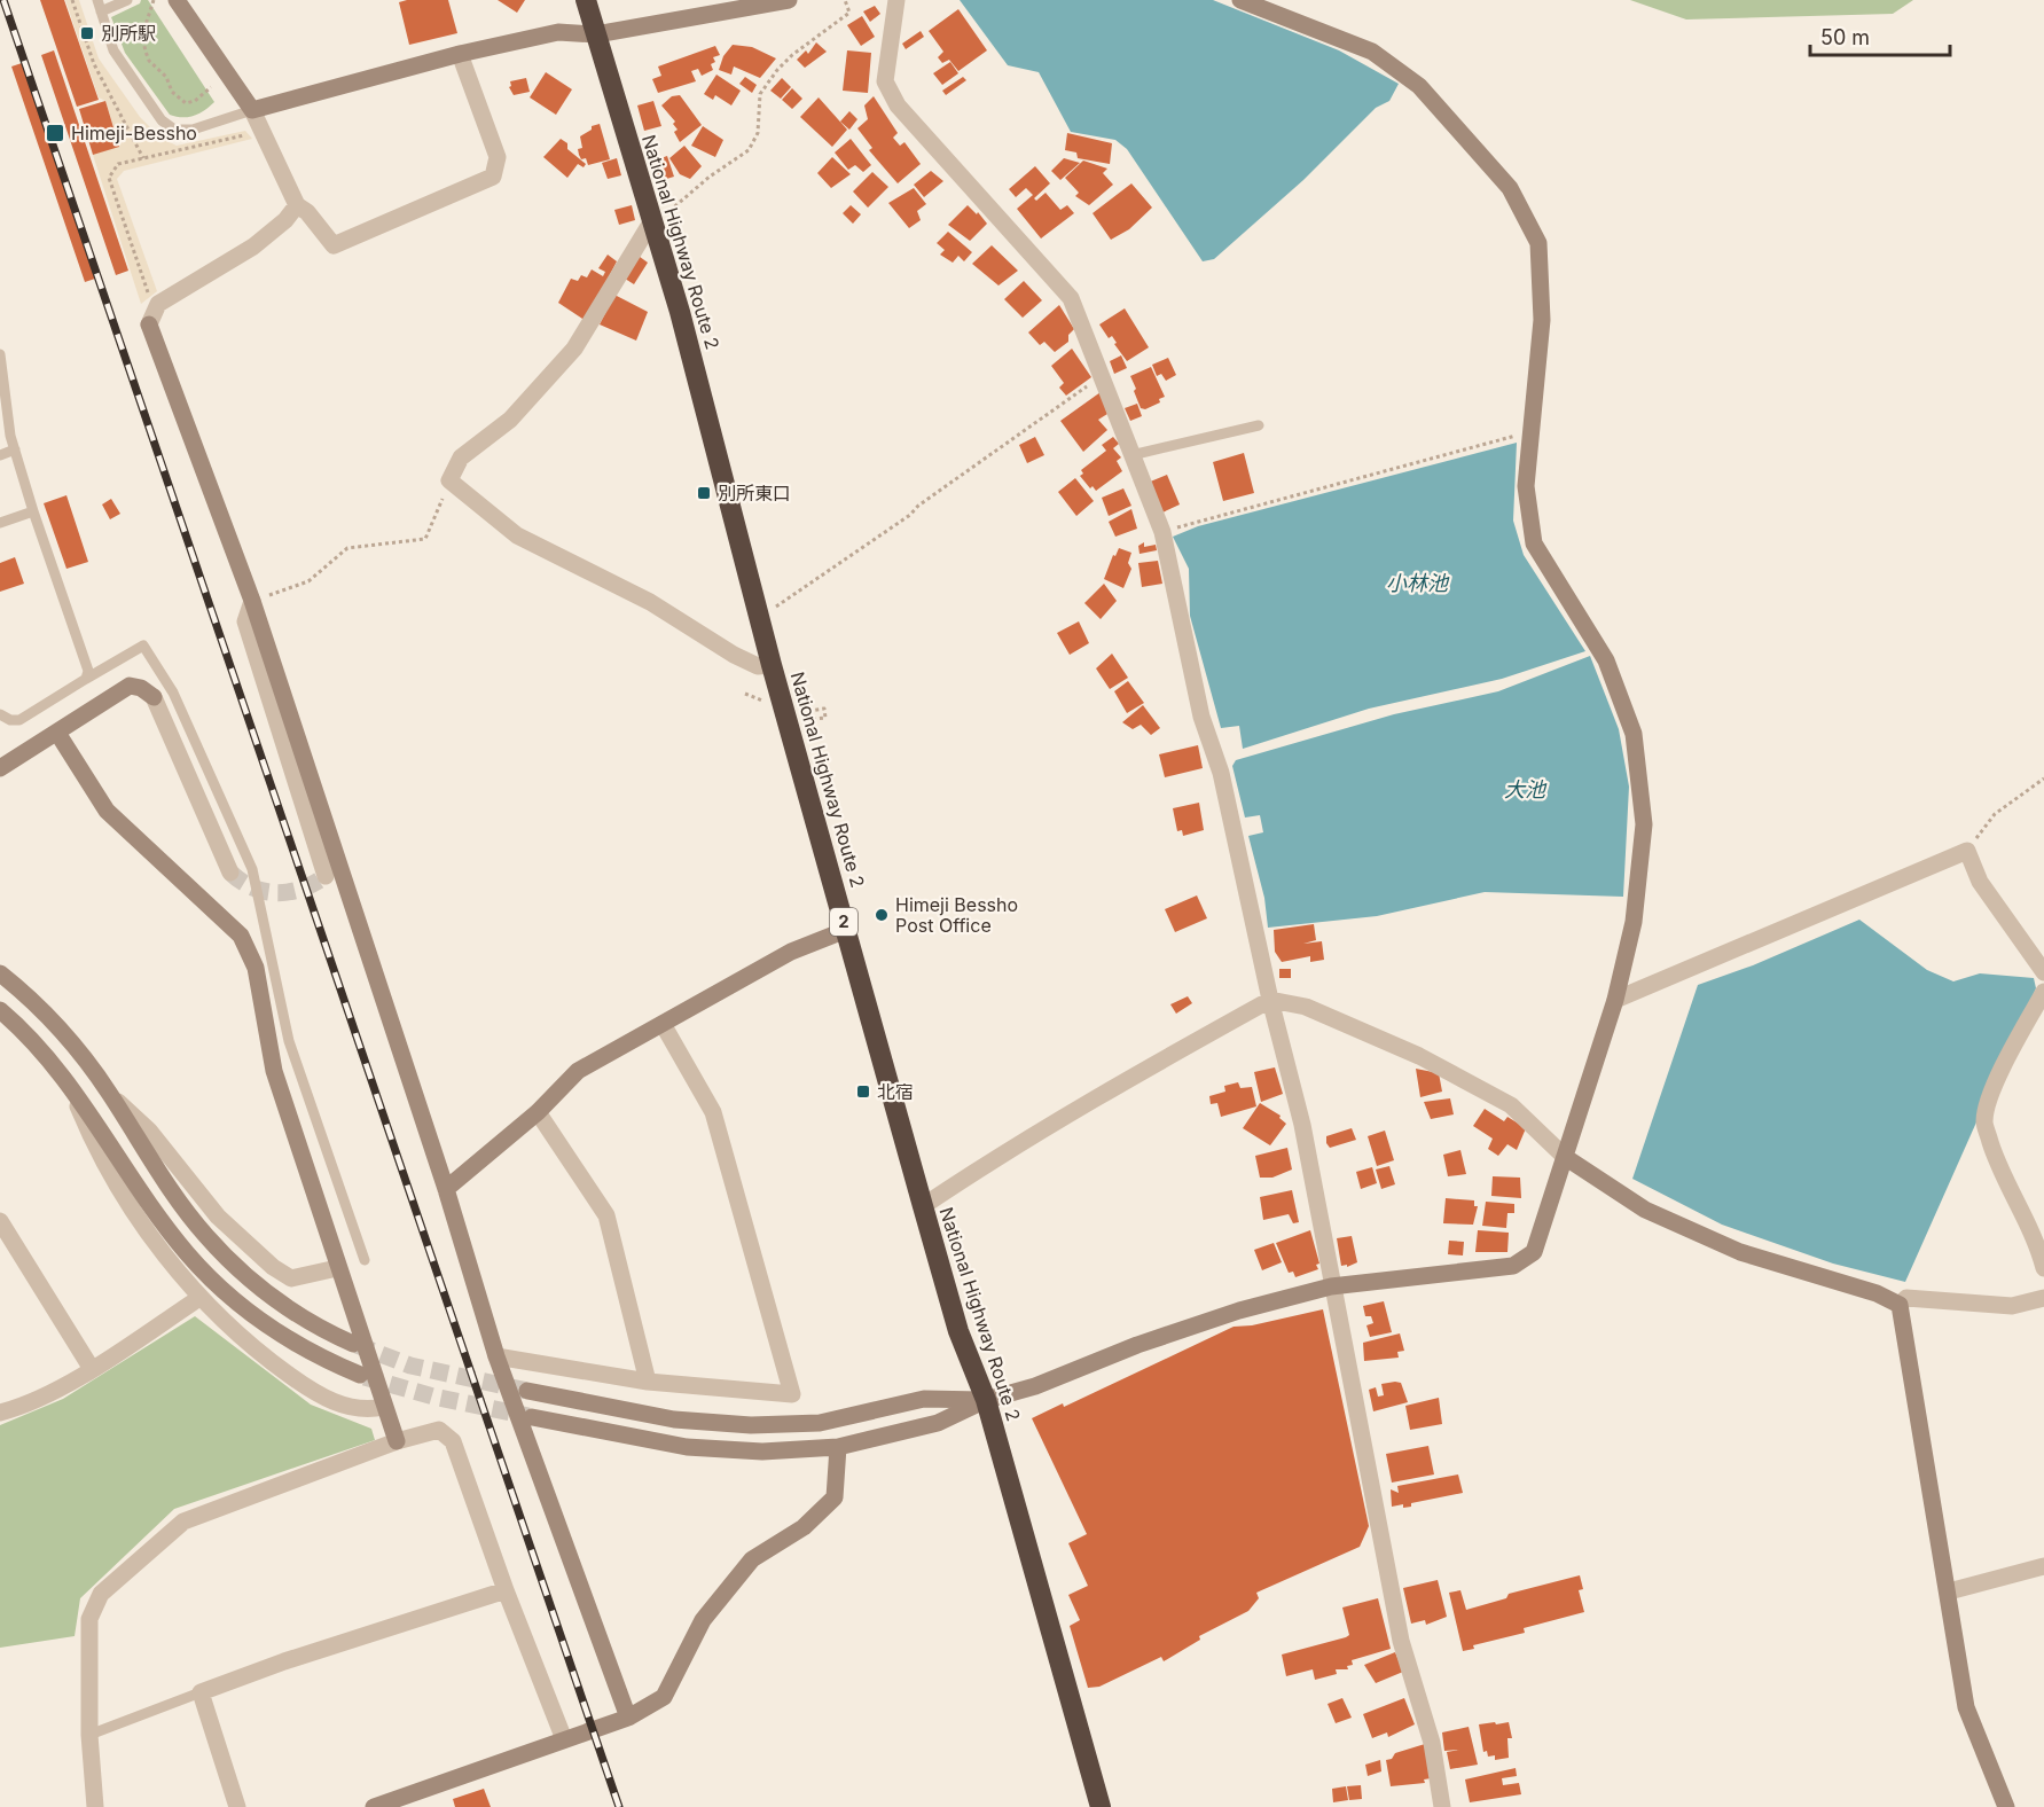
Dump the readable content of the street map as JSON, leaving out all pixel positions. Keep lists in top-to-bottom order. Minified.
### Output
{"streets":{"highway":["National Highway Route 2","2"]},"water":["小林池","大池"],"places":{"transit":["別所駅","Himeji-Bessho","別所東口","北宿"],"other":["Himeji Bessho Post Office"]},"scale_bar":"50 m"}
